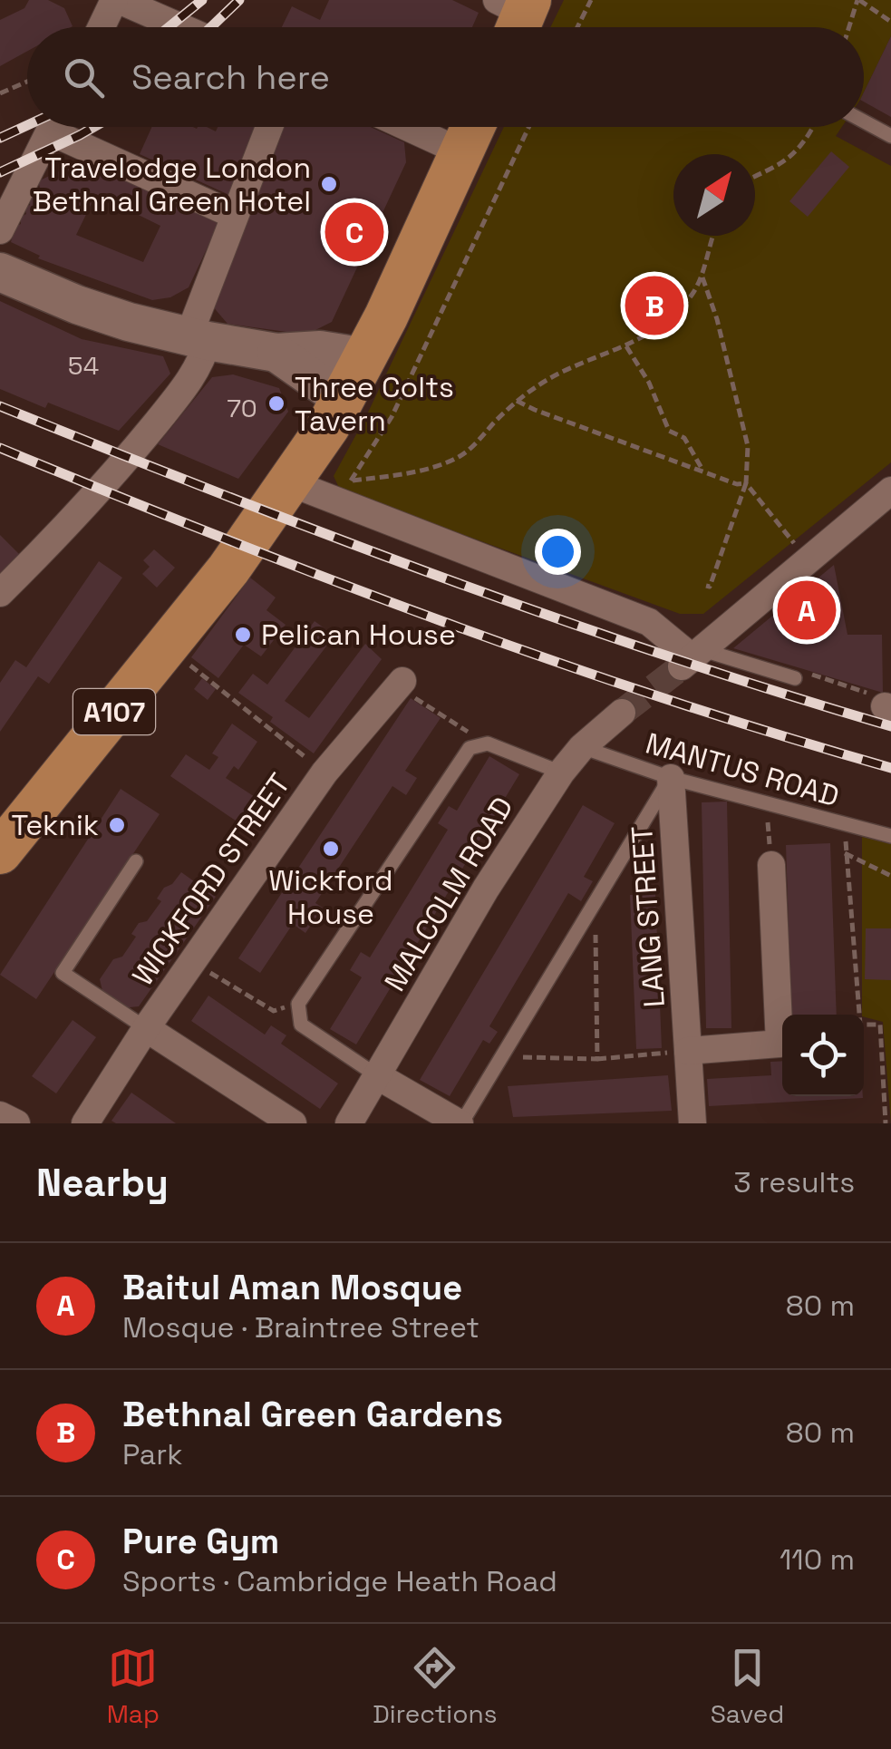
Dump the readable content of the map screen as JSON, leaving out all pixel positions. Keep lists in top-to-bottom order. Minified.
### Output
{"streets":{"main road":["A107"],"street":["WICKFORD STREET","MALCOLM ROAD","LANG STREET"],"lane":["MANTUS ROAD"]},"crossings":[["MANTUS ROAD","MALCOLM ROAD"],["MANTUS ROAD","LANG STREET"]],"places":["Travelodge London Bethnal Green Hotel","Three Colts Tavern","Pelican House","Teknik","Wickford House"],"house_numbers":["54","70"],"north":"top right","page":{"search":"Search here","pins":["C","B","A"],"heading":["Nearby","3 results"],"list":[{"mark":"A","name":"Baitul Aman Mosque","note":"Mosque · Braintree Street","value":"80 m"},{"mark":"B","name":"Bethnal Green Gardens","note":"Park","value":"80 m"},{"mark":"C","name":"Pure Gym","note":"Sports · Cambridge Heath Road","value":"110 m"}],"nav":["Map","Directions","Saved"]}}
